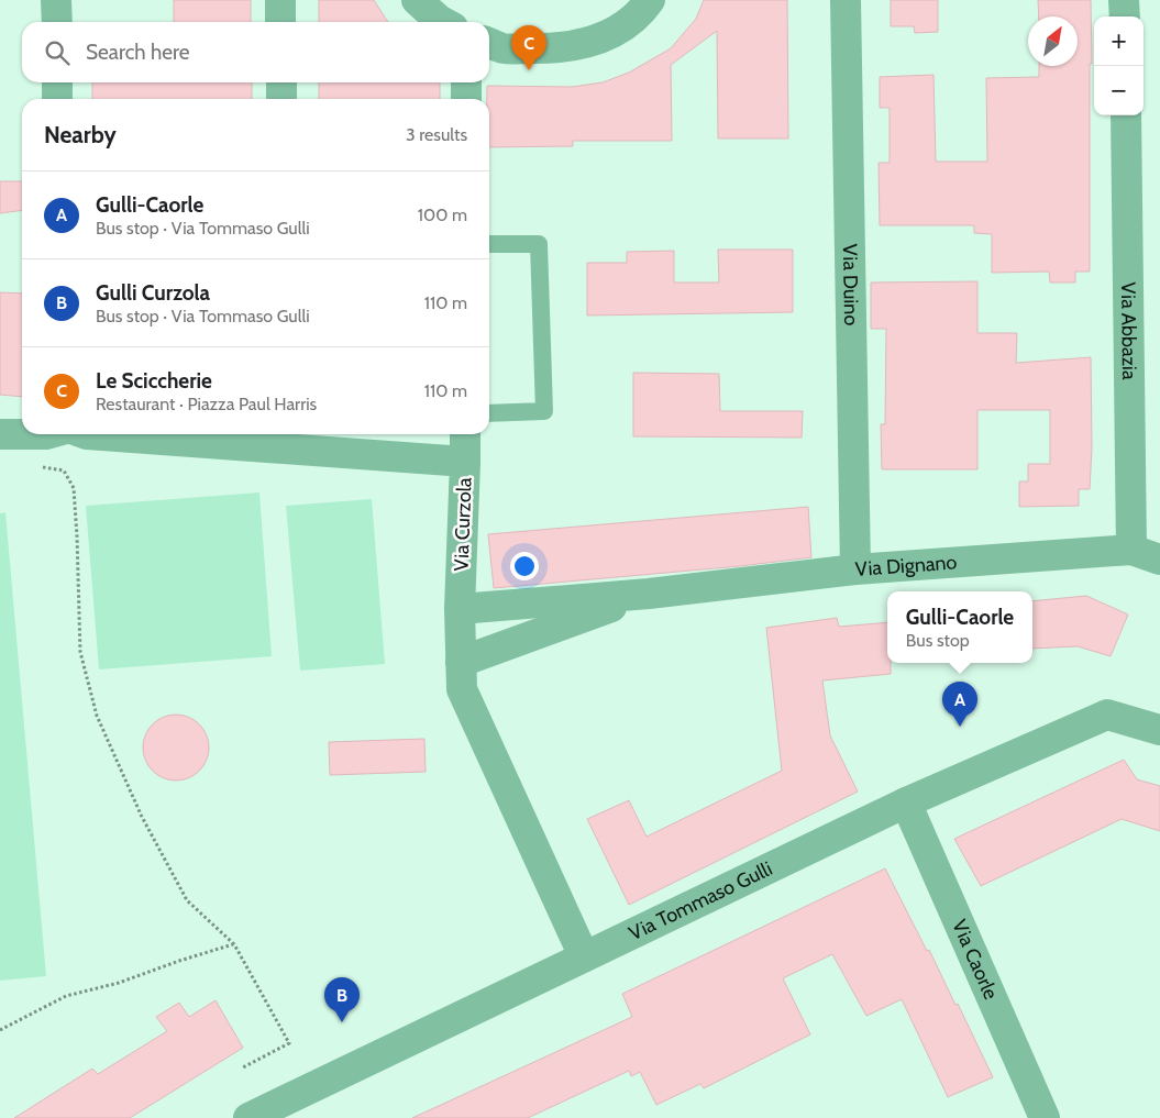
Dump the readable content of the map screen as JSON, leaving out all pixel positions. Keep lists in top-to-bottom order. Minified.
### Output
{"streets":{"street":["Via Duino","Via Abbazia","Via Curzola","Via Dignano","Via Tommaso Gulli","Via Caorle"]},"crossings":[["Via Duino","Via Dignano"],["Via Abbazia","Via Dignano"],["Via Curzola","Via Dignano"],["Via Curzola","Via Tommaso Gulli"],["Via Tommaso Gulli","Via Caorle"]],"north":"top right","page":{"map_buttons":["+","−"],"search":"Search here","pins":["C","A","B"],"heading":["Nearby","3 results"],"list":[{"mark":"A","name":"Gulli-Caorle","note":"Bus stop · Via Tommaso Gulli","value":"100 m"},{"mark":"B","name":"Gulli Curzola","note":"Bus stop · Via Tommaso Gulli","value":"110 m"},{"mark":"C","name":"Le Sciccherie","note":"Restaurant · Piazza Paul Harris","value":"110 m"}],"popup":["Gulli-Caorle","Bus stop"]}}
